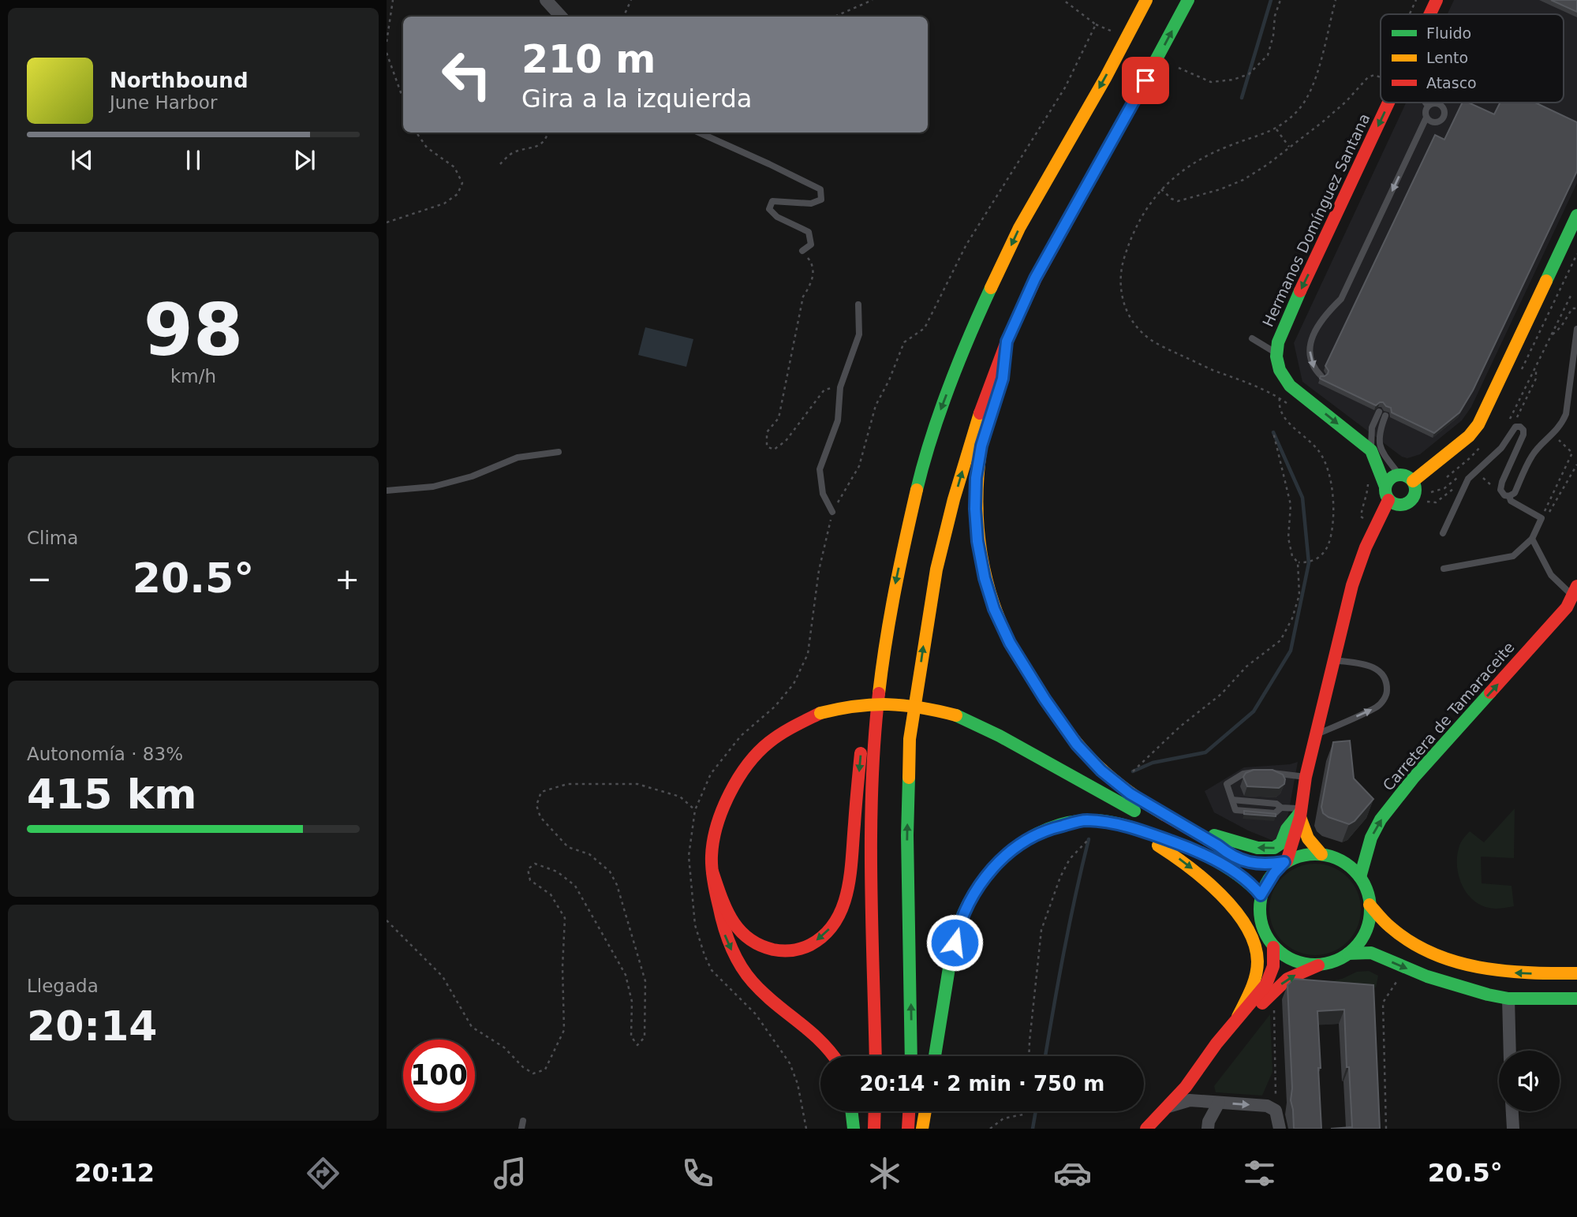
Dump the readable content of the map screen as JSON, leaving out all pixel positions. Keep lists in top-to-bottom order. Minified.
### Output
{"streets":{"main road":["Hermanos Domínguez Santana","Carretera de Tamaraceite"]},"one_way":["Hermanos Domínguez Santana"],"legend":["Fluido","Lento","Atasco"],"page":{"turn":["210 m","Gira a la izquierda"],"song":["Northbound","June Harbor"],"tile":[["98","km/h"],"Clima",["Autonomía · 83%","415 km"],["Llegada","20:14"]],"heat":["−","20.5°","+"],"limit":"100","trip":"20:14 · 2 min · 750 m","tabs":["20:12","20.5°"]}}
